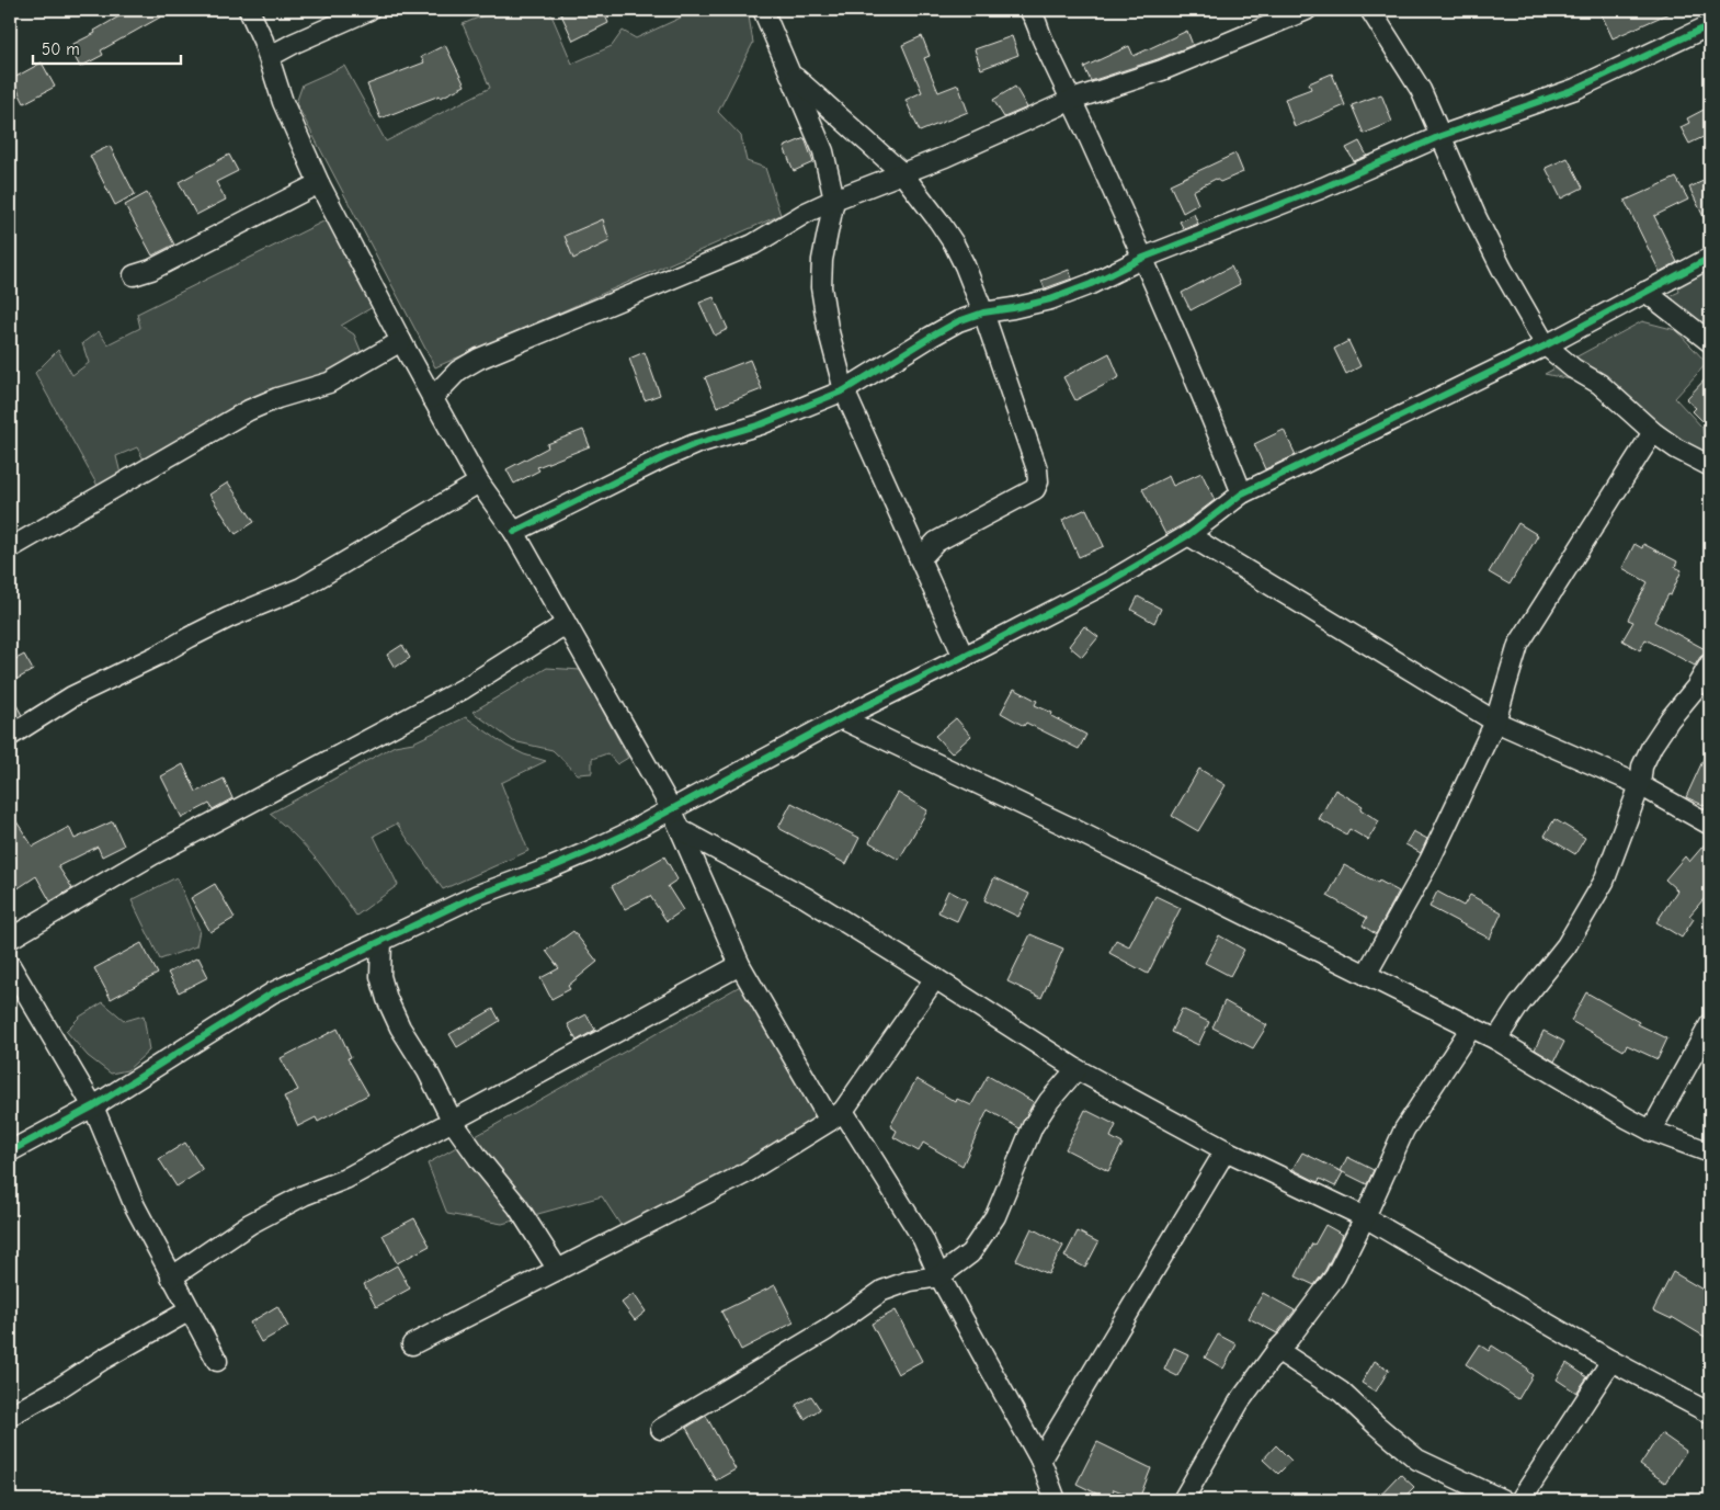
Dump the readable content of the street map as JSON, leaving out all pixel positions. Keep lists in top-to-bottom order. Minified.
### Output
{"scale_bar":"50 m"}
